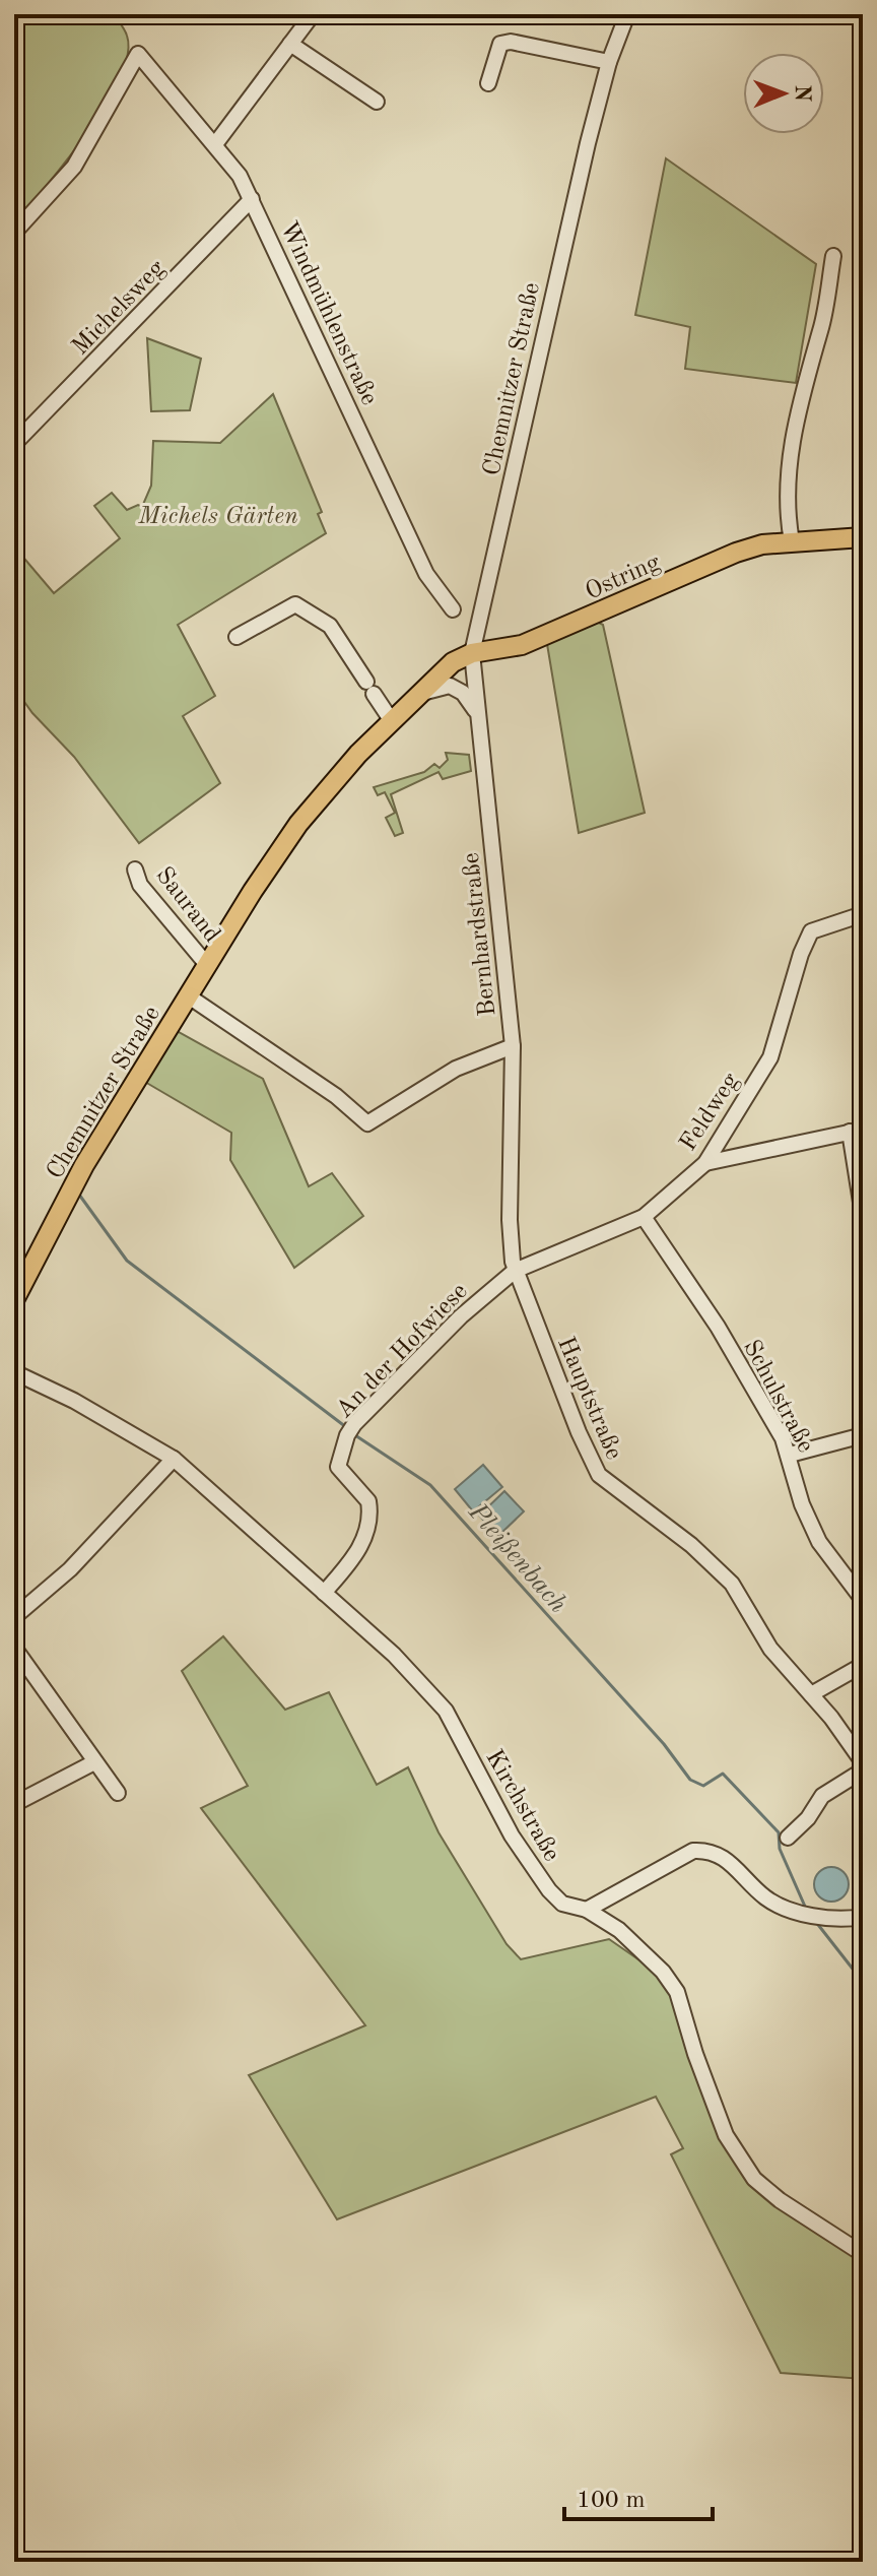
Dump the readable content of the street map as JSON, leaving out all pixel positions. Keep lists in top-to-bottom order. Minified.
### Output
{"streets":{"main road":["Chemnitzer Straße","Ostring"],"street":["Michelsweg","Windmühlenstraße","Saurand","Bernhardstraße","Feldweg","An der Hofwiese","Schulstraße","Hauptstraße","Kirchstraße"]},"crossings":[["Michelsweg","Windmühlenstraße"],["Chemnitzer Straße","Ostring"],["Chemnitzer Straße","Saurand"],["Chemnitzer Straße","Bernhardstraße"],["Ostring","Bernhardstraße"],["Bernhardstraße","Hauptstraße"],["Feldweg","An der Hofwiese"],["Feldweg","Schulstraße"],["Feldweg","Hauptstraße"],["An der Hofwiese","Hauptstraße"],["An der Hofwiese","Kirchstraße"]],"water":["Pleißenbach"],"parks":["Michels Gärten"],"scale_bar":"100 m","north":"right"}
